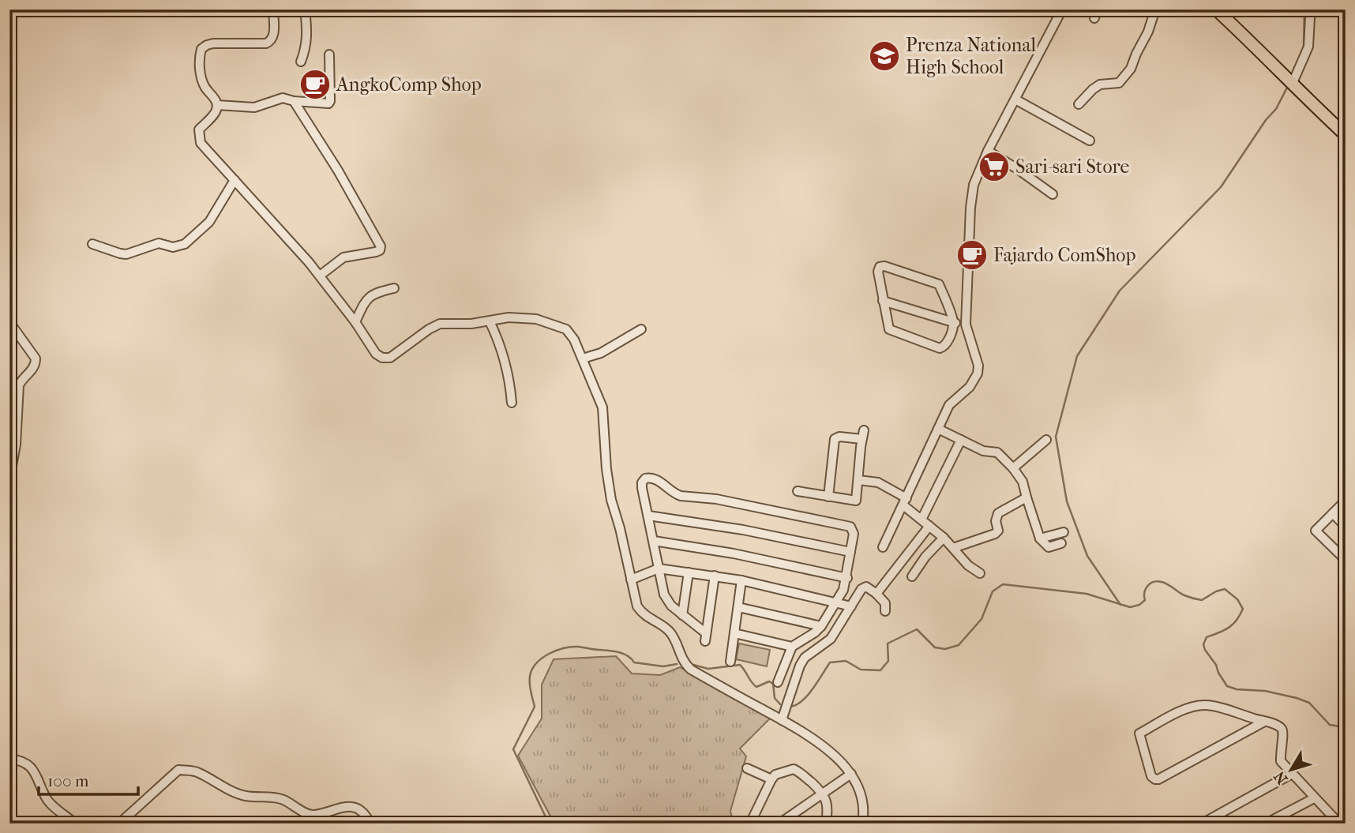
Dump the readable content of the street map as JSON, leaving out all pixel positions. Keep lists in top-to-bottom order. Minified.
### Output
{"places":{"school or university":["Prenza National High School"],"cafe":["AngkoComp Shop","Fajardo ComShop"],"supermarket":["Sari-sari Store"]},"scale_bar":"100 m","north":"bottom left"}
